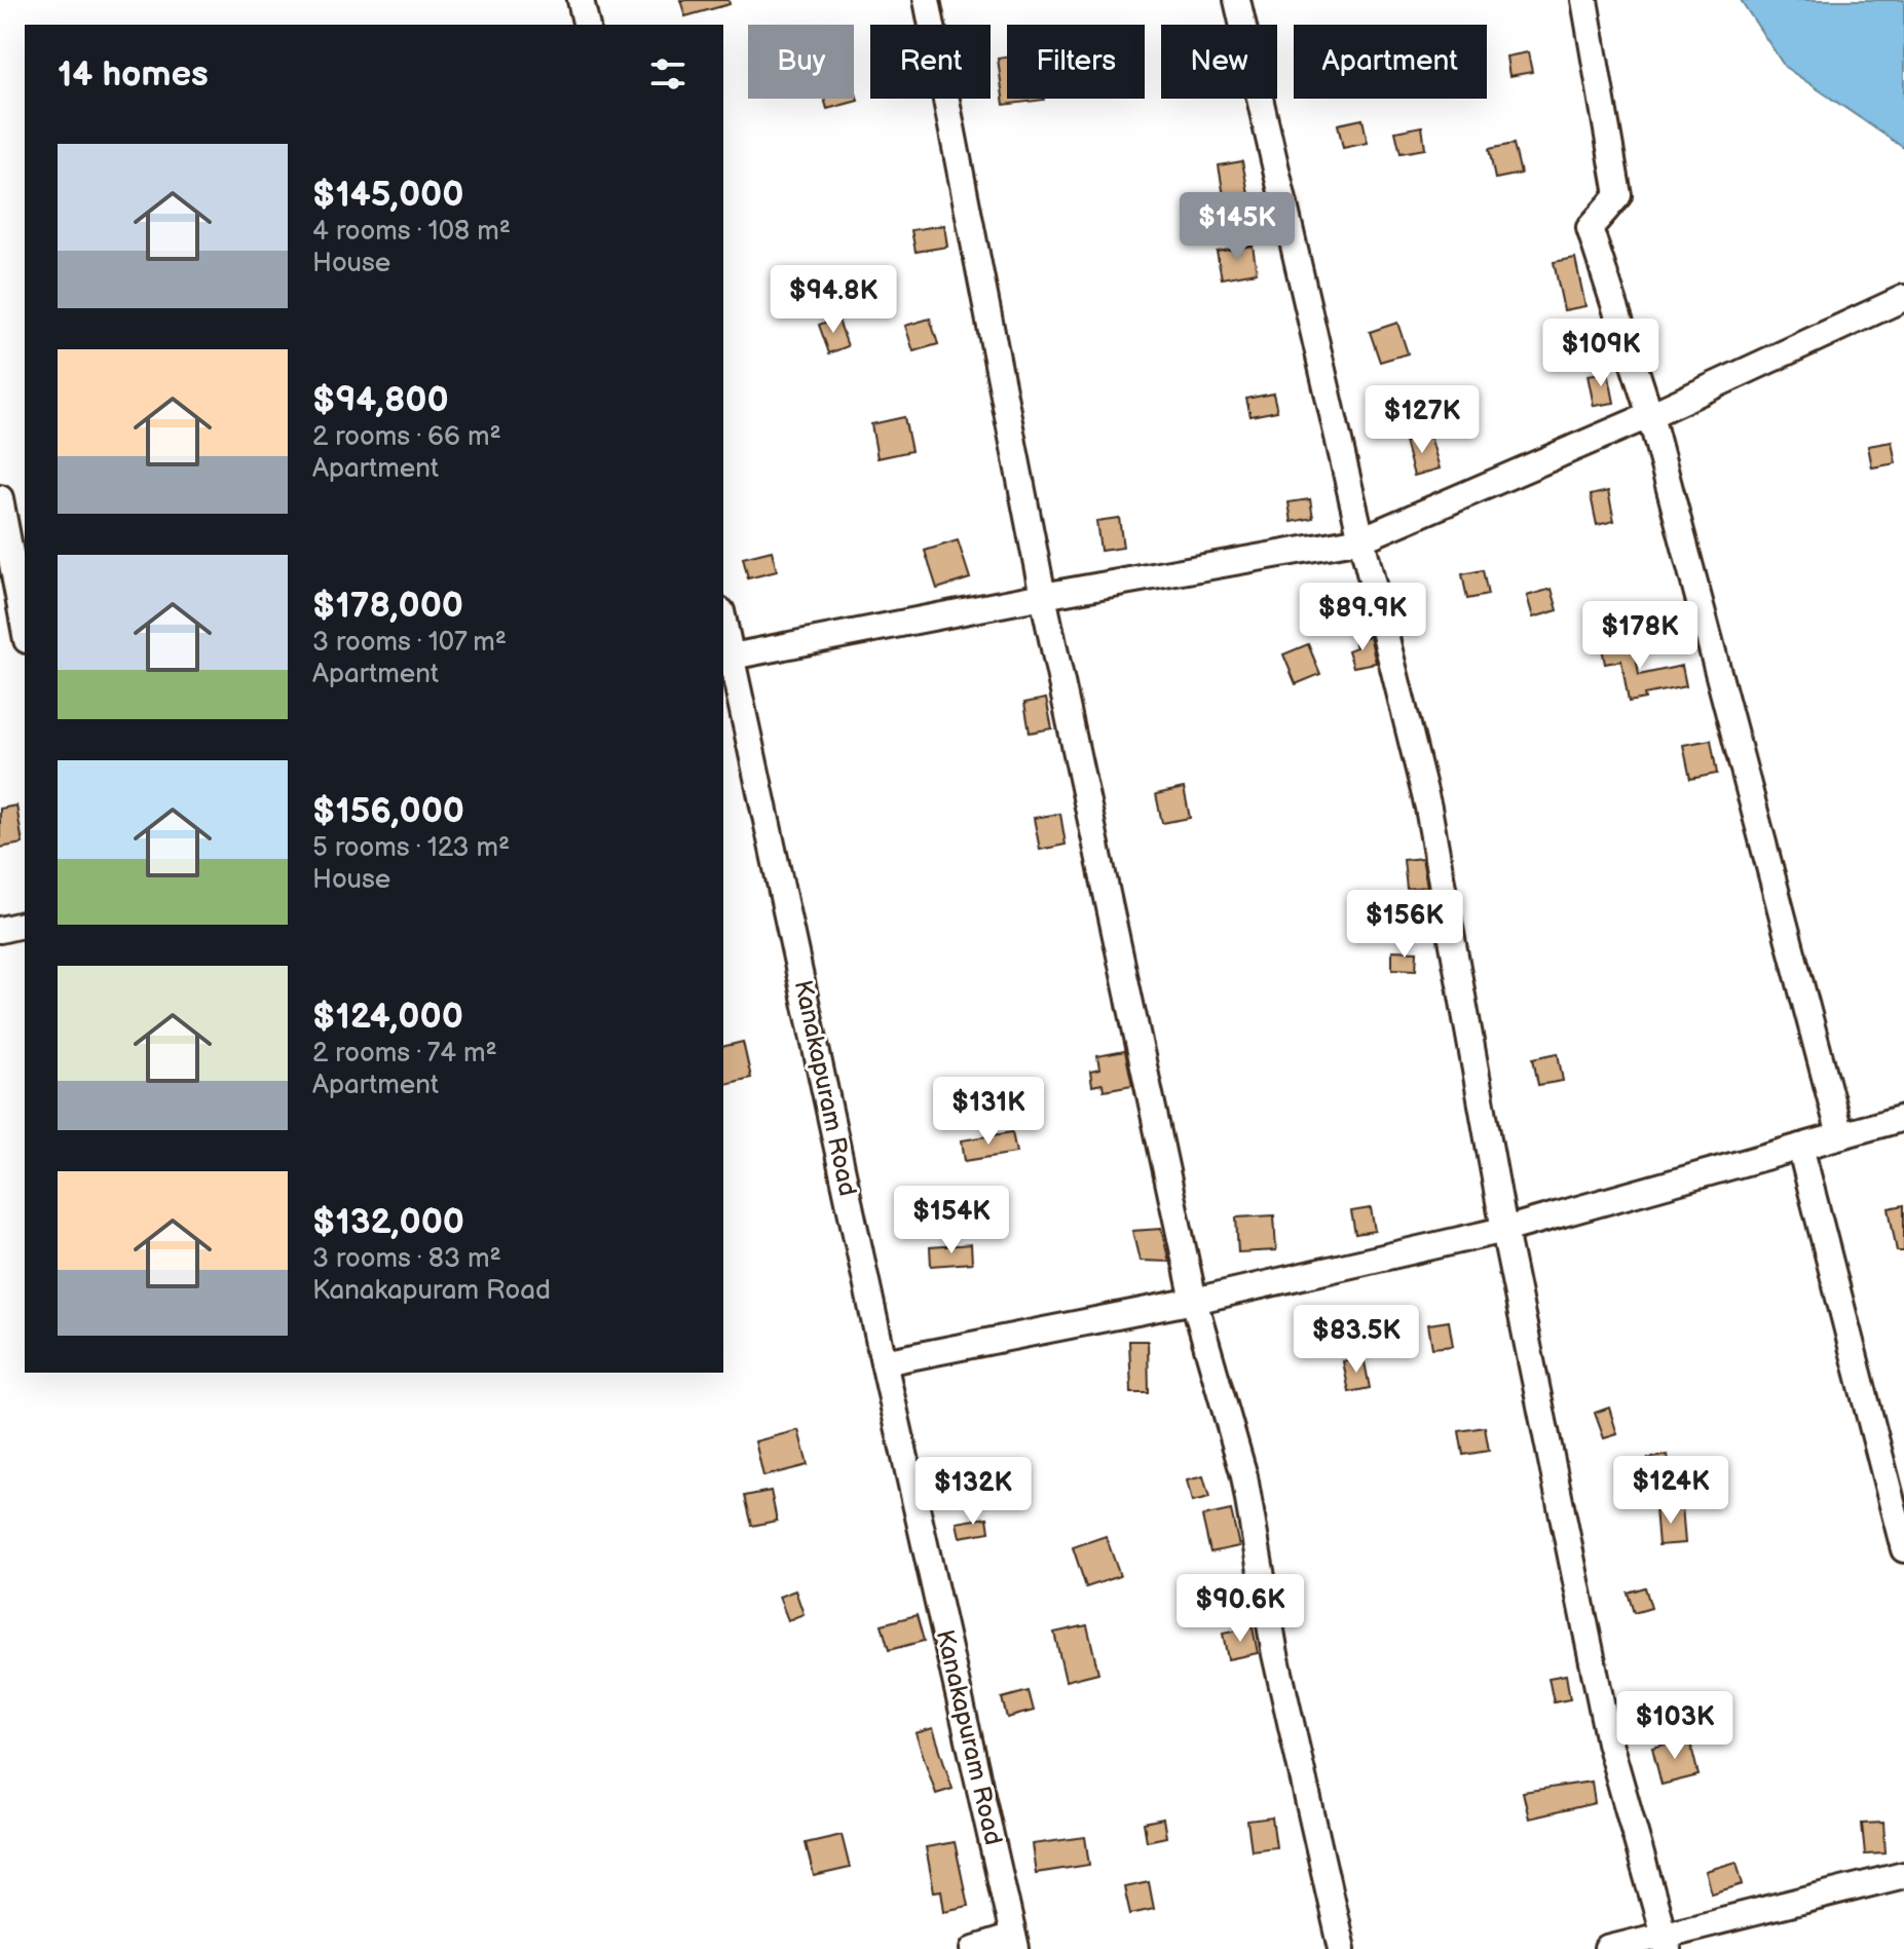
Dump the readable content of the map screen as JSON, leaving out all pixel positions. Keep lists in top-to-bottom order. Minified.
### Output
{"streets":{"street":["Kanakapuram Road"]},"page":{"chip":["Buy","Rent","Filters","New","Apartment"],"heading":"14 homes","list":[{"name":"$145,000","note":"4 rooms · 108 m² · House"},{"name":"$94,800","note":"2 rooms · 66 m² · Apartment"},{"name":"$178,000","note":"3 rooms · 107 m² · Apartment"},{"name":"$156,000","note":"5 rooms · 123 m² · House"},{"name":"$124,000","note":"2 rooms · 74 m² · Apartment"},{"name":"$132,000","note":"3 rooms · 83 m² · Kanakapuram Road"}],"price":["$145K","$94.8K","$109K","$127K","$89.9K","$178K","$156K","$131K","$154K","$83.5K","$124K","$132K","$90.6K","$103K"]}}
